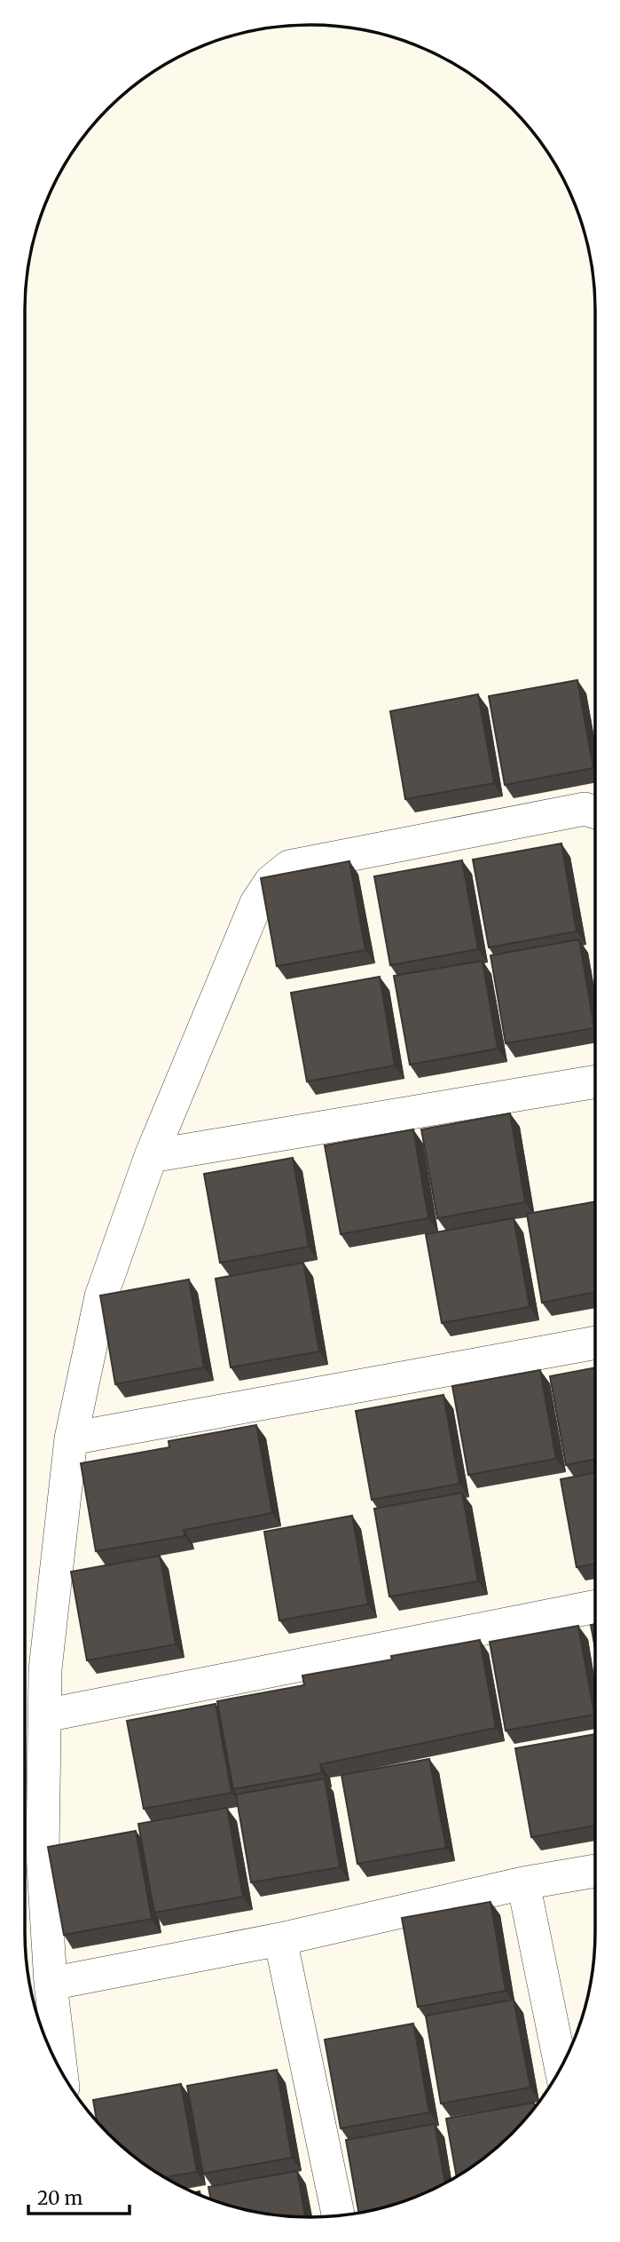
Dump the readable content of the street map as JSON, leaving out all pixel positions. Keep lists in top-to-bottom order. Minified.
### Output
{"scale_bar":"20 m"}
